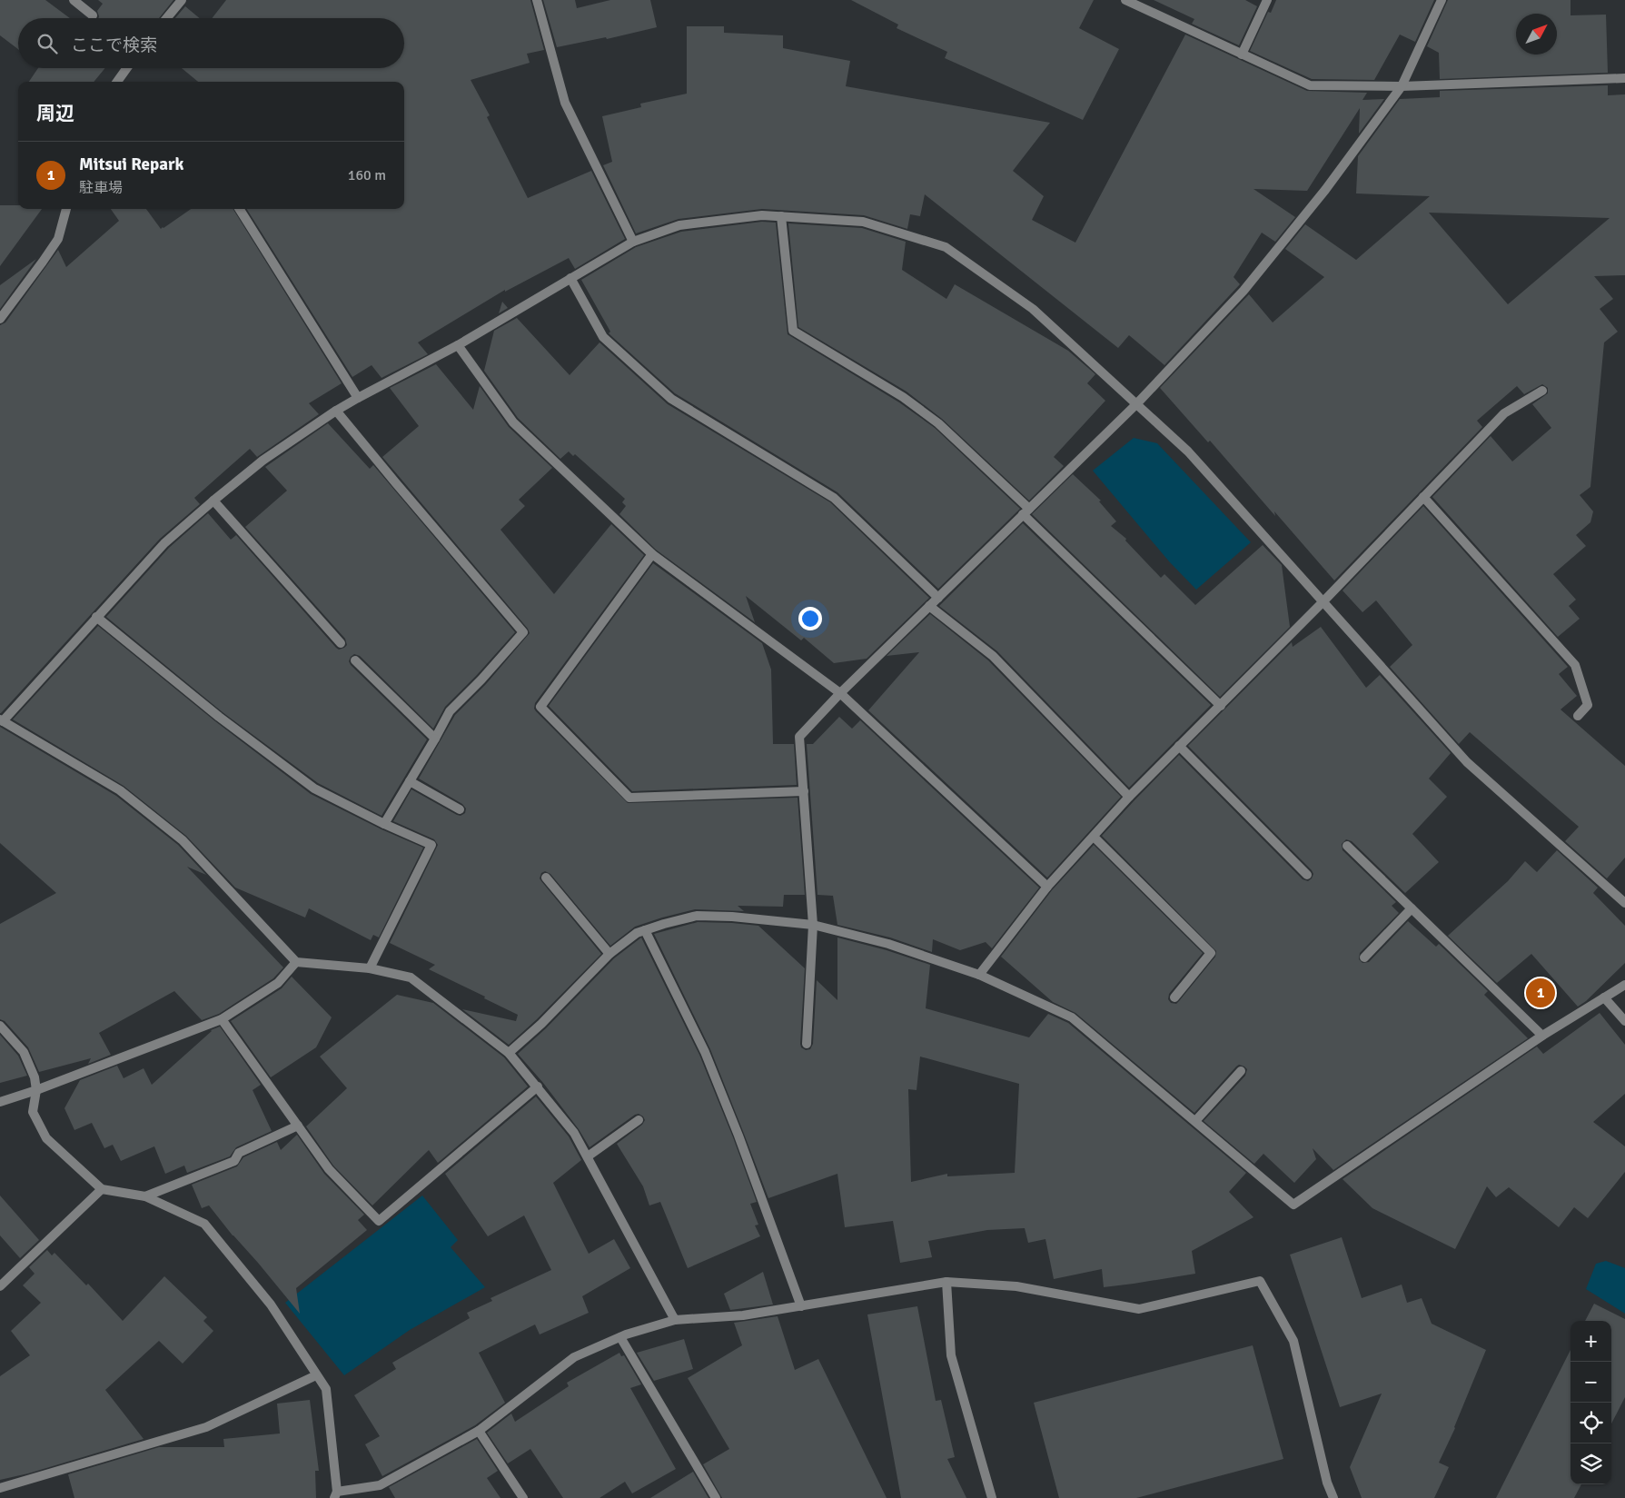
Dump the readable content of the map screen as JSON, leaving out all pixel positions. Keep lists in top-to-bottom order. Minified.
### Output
{"north":"top right","page":{"search":"ここで検索","heading":"周辺","list":[{"mark":"1","name":"Mitsui Repark","note":"駐車場","value":"160 m"}],"pins":"1","map_buttons":["+","−"]}}
